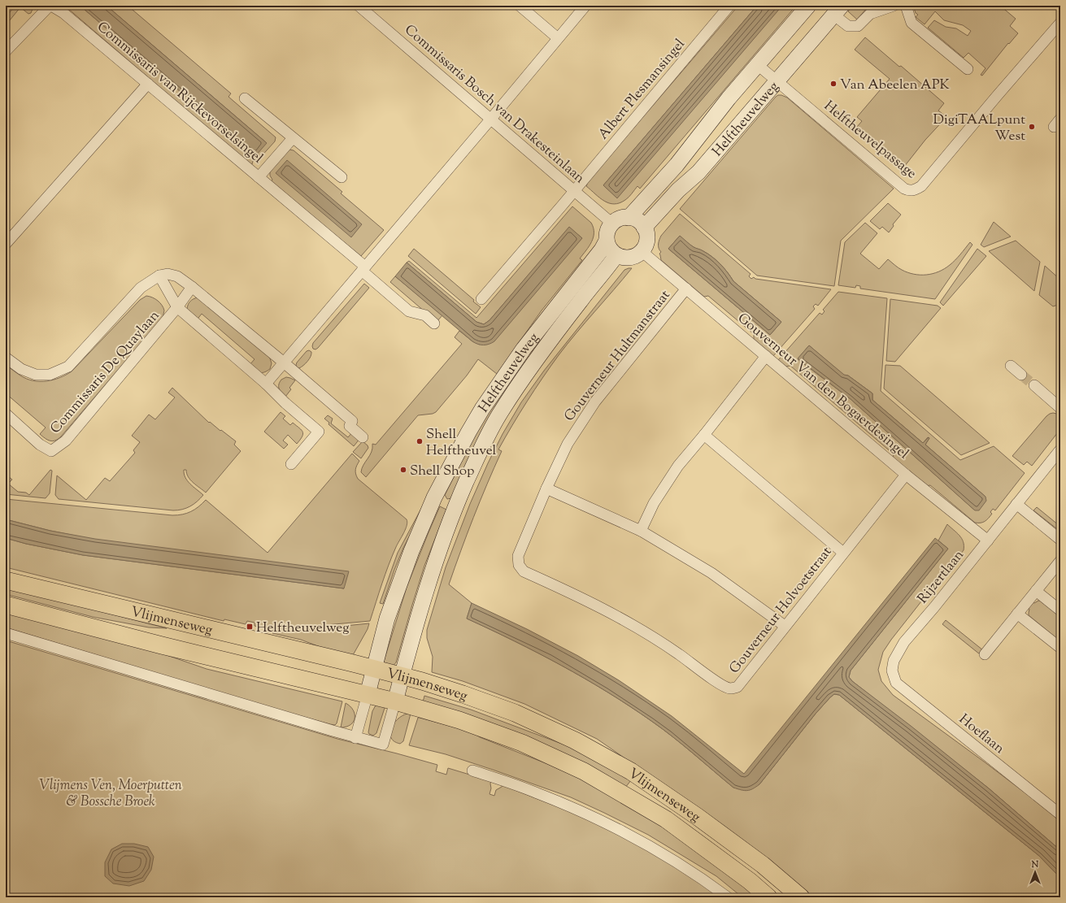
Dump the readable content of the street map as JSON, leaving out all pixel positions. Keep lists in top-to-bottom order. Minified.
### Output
{"streets":{"main road":["Helftheuvelweg","Vlijmenseweg"],"street":["Albert Plesmansingel","Commissaris van Rijckevorselsingel","Commissaris Bosch van Drakesteinlaan","Helftheuvelpassage","Gouverneur Hultmanstraat","Commissaris De Quaylaan","Gouverneur Van den Bogaerdesingel","Rijzertlaan","Gouverneur Holvoetstraat","Hoeflaan"]},"crossings":[["Albert Plesmansingel","Commissaris Bosch van Drakesteinlaan"],["Commissaris Bosch van Drakesteinlaan","Helftheuvelweg"],["Commissaris Bosch van Drakesteinlaan","Gouverneur Van den Bogaerdesingel"],["Helftheuvelweg","Helftheuvelpassage"],["Helftheuvelweg","Gouverneur Van den Bogaerdesingel"],["Helftheuvelweg","Vlijmenseweg"],["Gouverneur Hultmanstraat","Gouverneur Van den Bogaerdesingel"],["Gouverneur Hultmanstraat","Gouverneur Holvoetstraat"],["Gouverneur Van den Bogaerdesingel","Rijzertlaan"],["Gouverneur Van den Bogaerdesingel","Gouverneur Holvoetstraat"],["Rijzertlaan","Hoeflaan"]],"parks":["Vlijmens Ven, Moerputten & Bossche Broek"],"places":{"other":["Van Abeelen APK","DigiTAALpunt West","Shell Helftheuvel","Shell Shop"],"transit":["Helftheuvelweg"]},"north":"top"}
